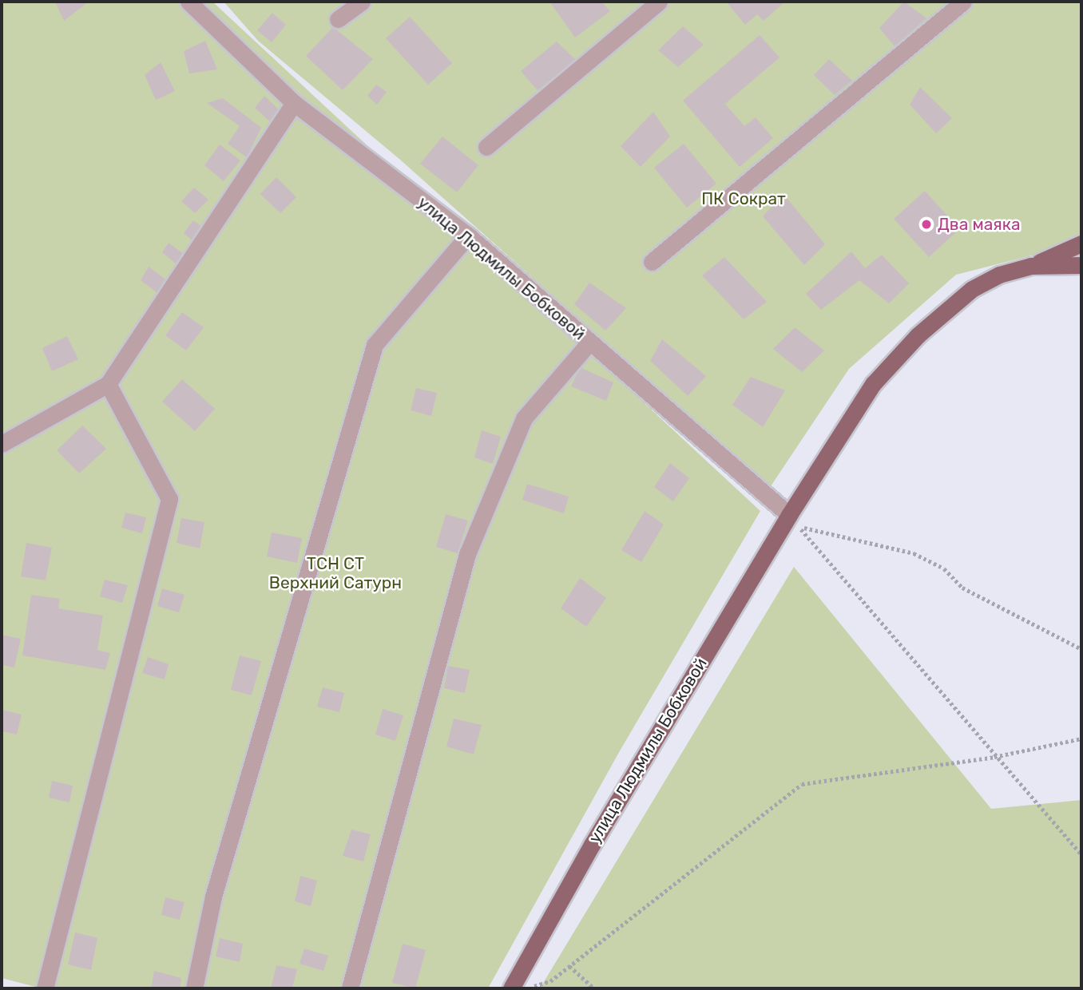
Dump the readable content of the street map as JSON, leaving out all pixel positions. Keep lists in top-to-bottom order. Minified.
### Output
{"streets":{"main road":["улица Людмилы Бобковой"]},"parks":["ПК Сократ","ТСН СТ Верхний Сатурн"],"places":["Два маяка"]}
